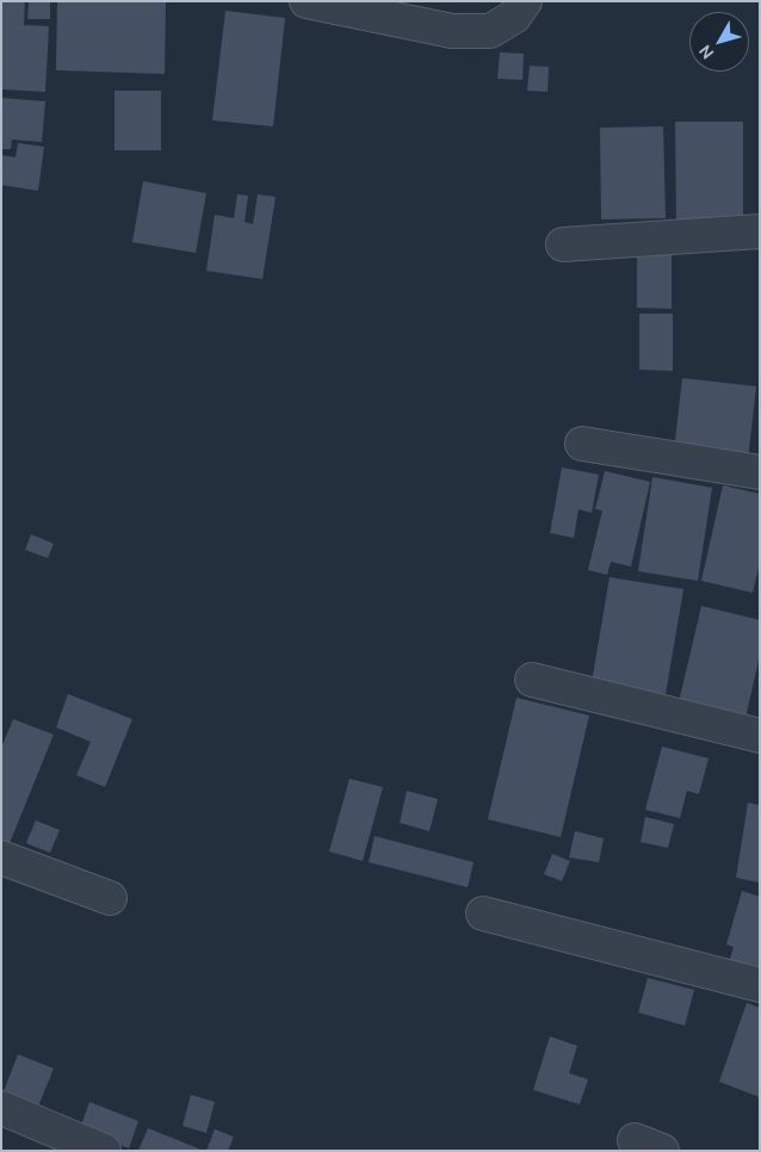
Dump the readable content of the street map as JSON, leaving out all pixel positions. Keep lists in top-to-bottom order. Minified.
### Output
{"north":"bottom left"}
